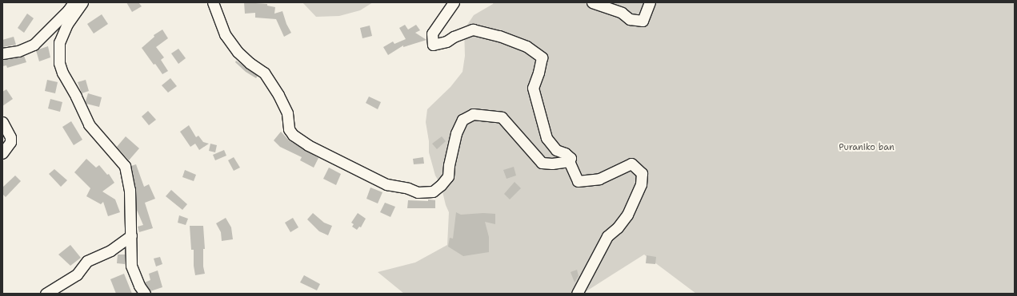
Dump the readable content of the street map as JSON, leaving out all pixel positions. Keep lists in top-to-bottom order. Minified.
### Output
{"parks":["Puraniko ban"]}
